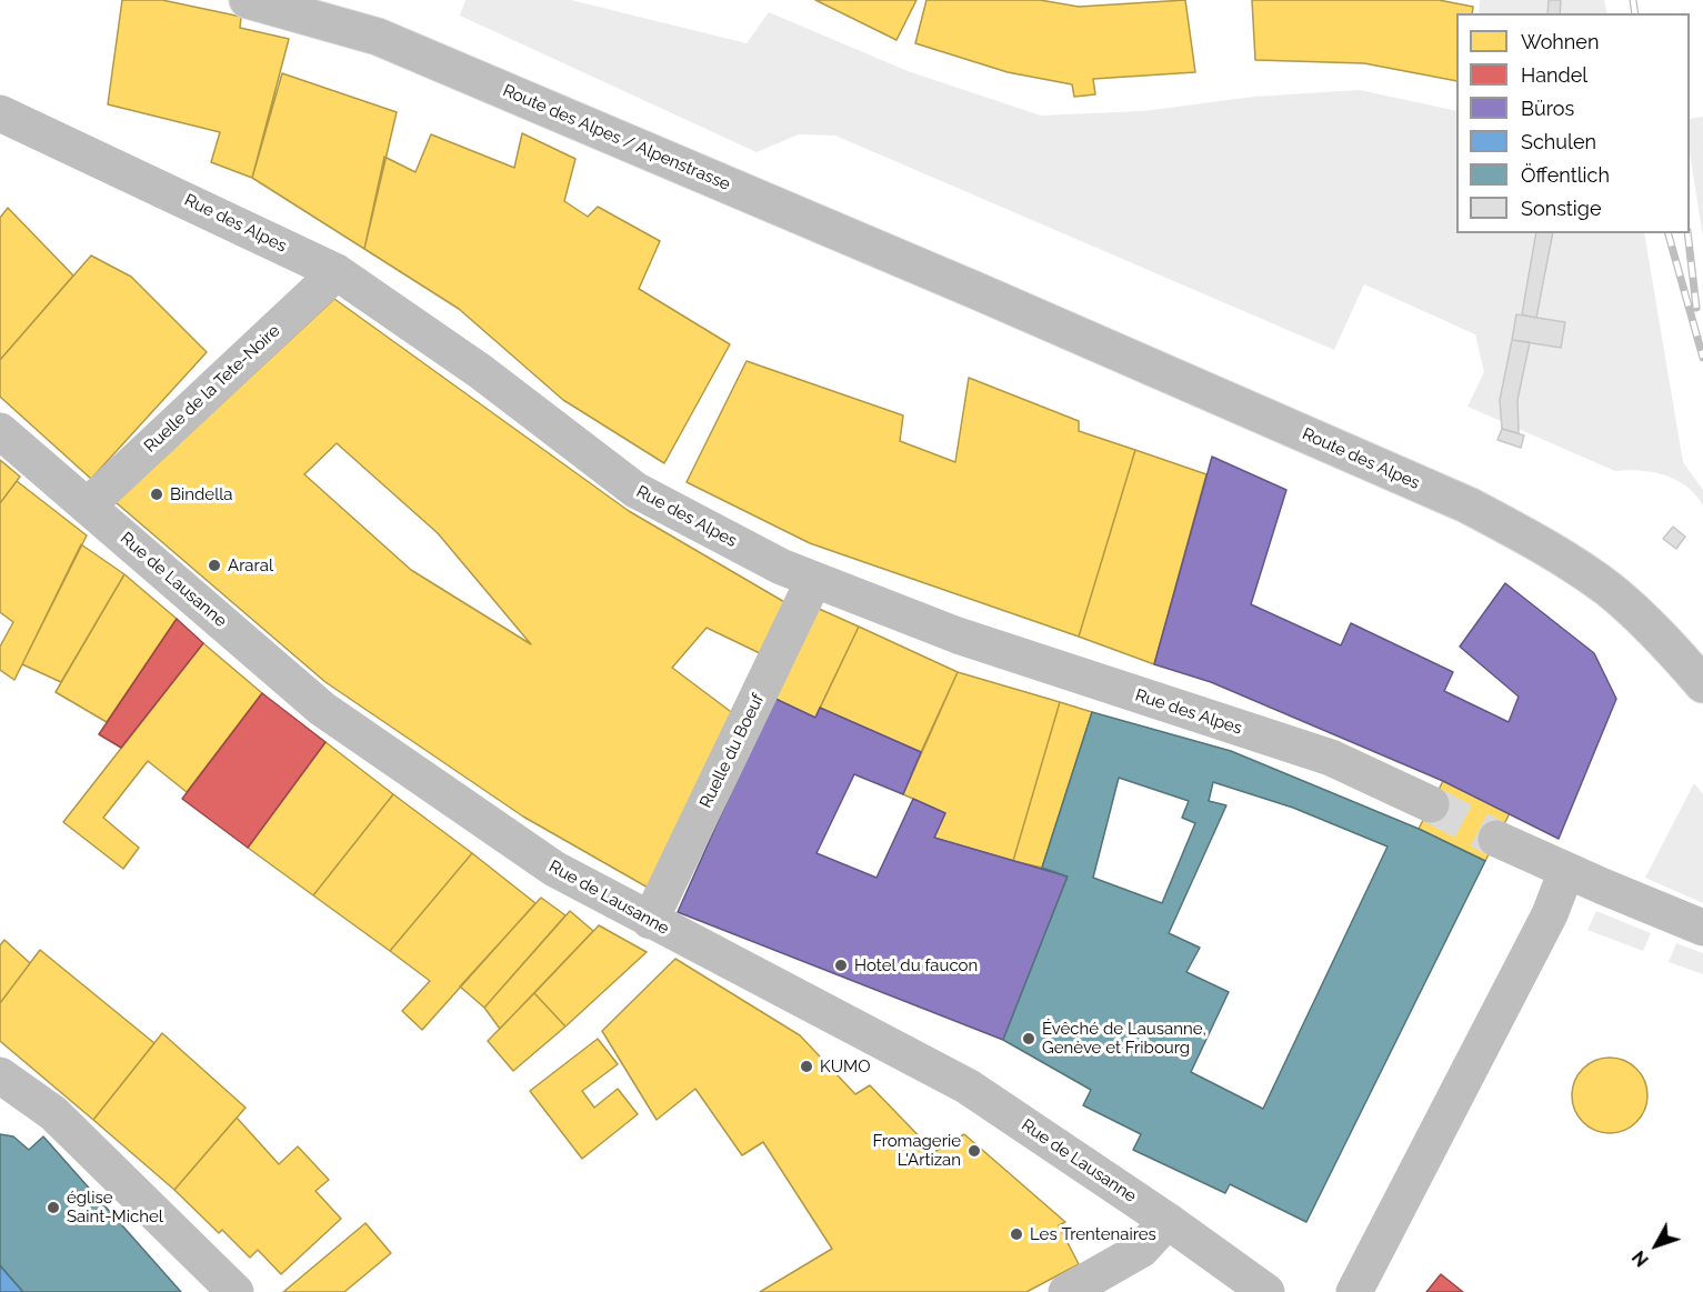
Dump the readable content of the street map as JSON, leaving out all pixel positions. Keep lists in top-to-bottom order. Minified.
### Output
{"streets":{"street":["Route des Alpes / Alpenstrasse","Rue des Alpes","Ruelle de la Tete-Noire","Route des Alpes","Rue de Lausanne","Ruelle du Boeuf"]},"crossings":[["Route des Alpes / Alpenstrasse","Route des Alpes"],["Rue des Alpes","Ruelle de la Tete-Noire"],["Rue des Alpes","Ruelle du Boeuf"],["Ruelle de la Tete-Noire","Rue de Lausanne"],["Rue de Lausanne","Ruelle du Boeuf"]],"places":["Bindella","Araral","Hotel du faucon","Évêché de Lausanne, Genève et Fribourg","KUMO","Fromagerie L'Artizan","église Saint-Michel","Les Trentenaires"],"legend":["Wohnen","Handel","Büros","Schulen","Öffentlich","Sonstige"],"north":"bottom left"}
